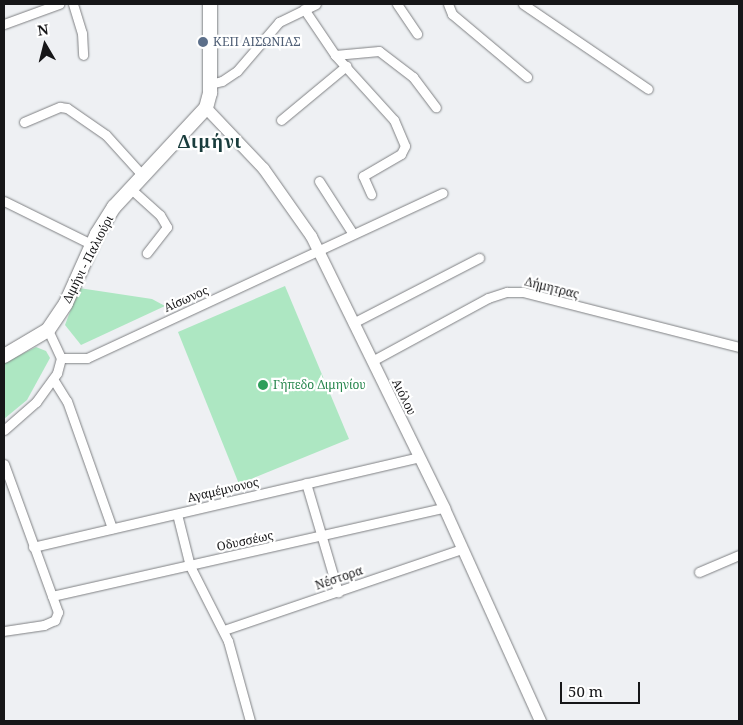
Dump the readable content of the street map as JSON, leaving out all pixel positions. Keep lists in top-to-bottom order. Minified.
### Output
{"streets":{"main road":["Διμήνι - Παλιούρι"],"street":["Δήμητρας","Αίσωνος","Αιόλου","Αγαμέμνονος","Οδυσσέως","Νέστορα"]},"crossings":[["Διμήνι - Παλιούρι","Αιόλου"],["Δήμητρας","Αιόλου"],["Αίσωνος","Αιόλου"],["Αιόλου","Αγαμέμνονος"],["Αιόλου","Οδυσσέως"],["Αιόλου","Νέστορα"]],"districts":["Διμήνι"],"places":["ΚΕΠ ΑΙΣΩΝΙΑΣ","Γήπεδο Διμηνίου"],"scale_bar":"50 m","north":"top"}
